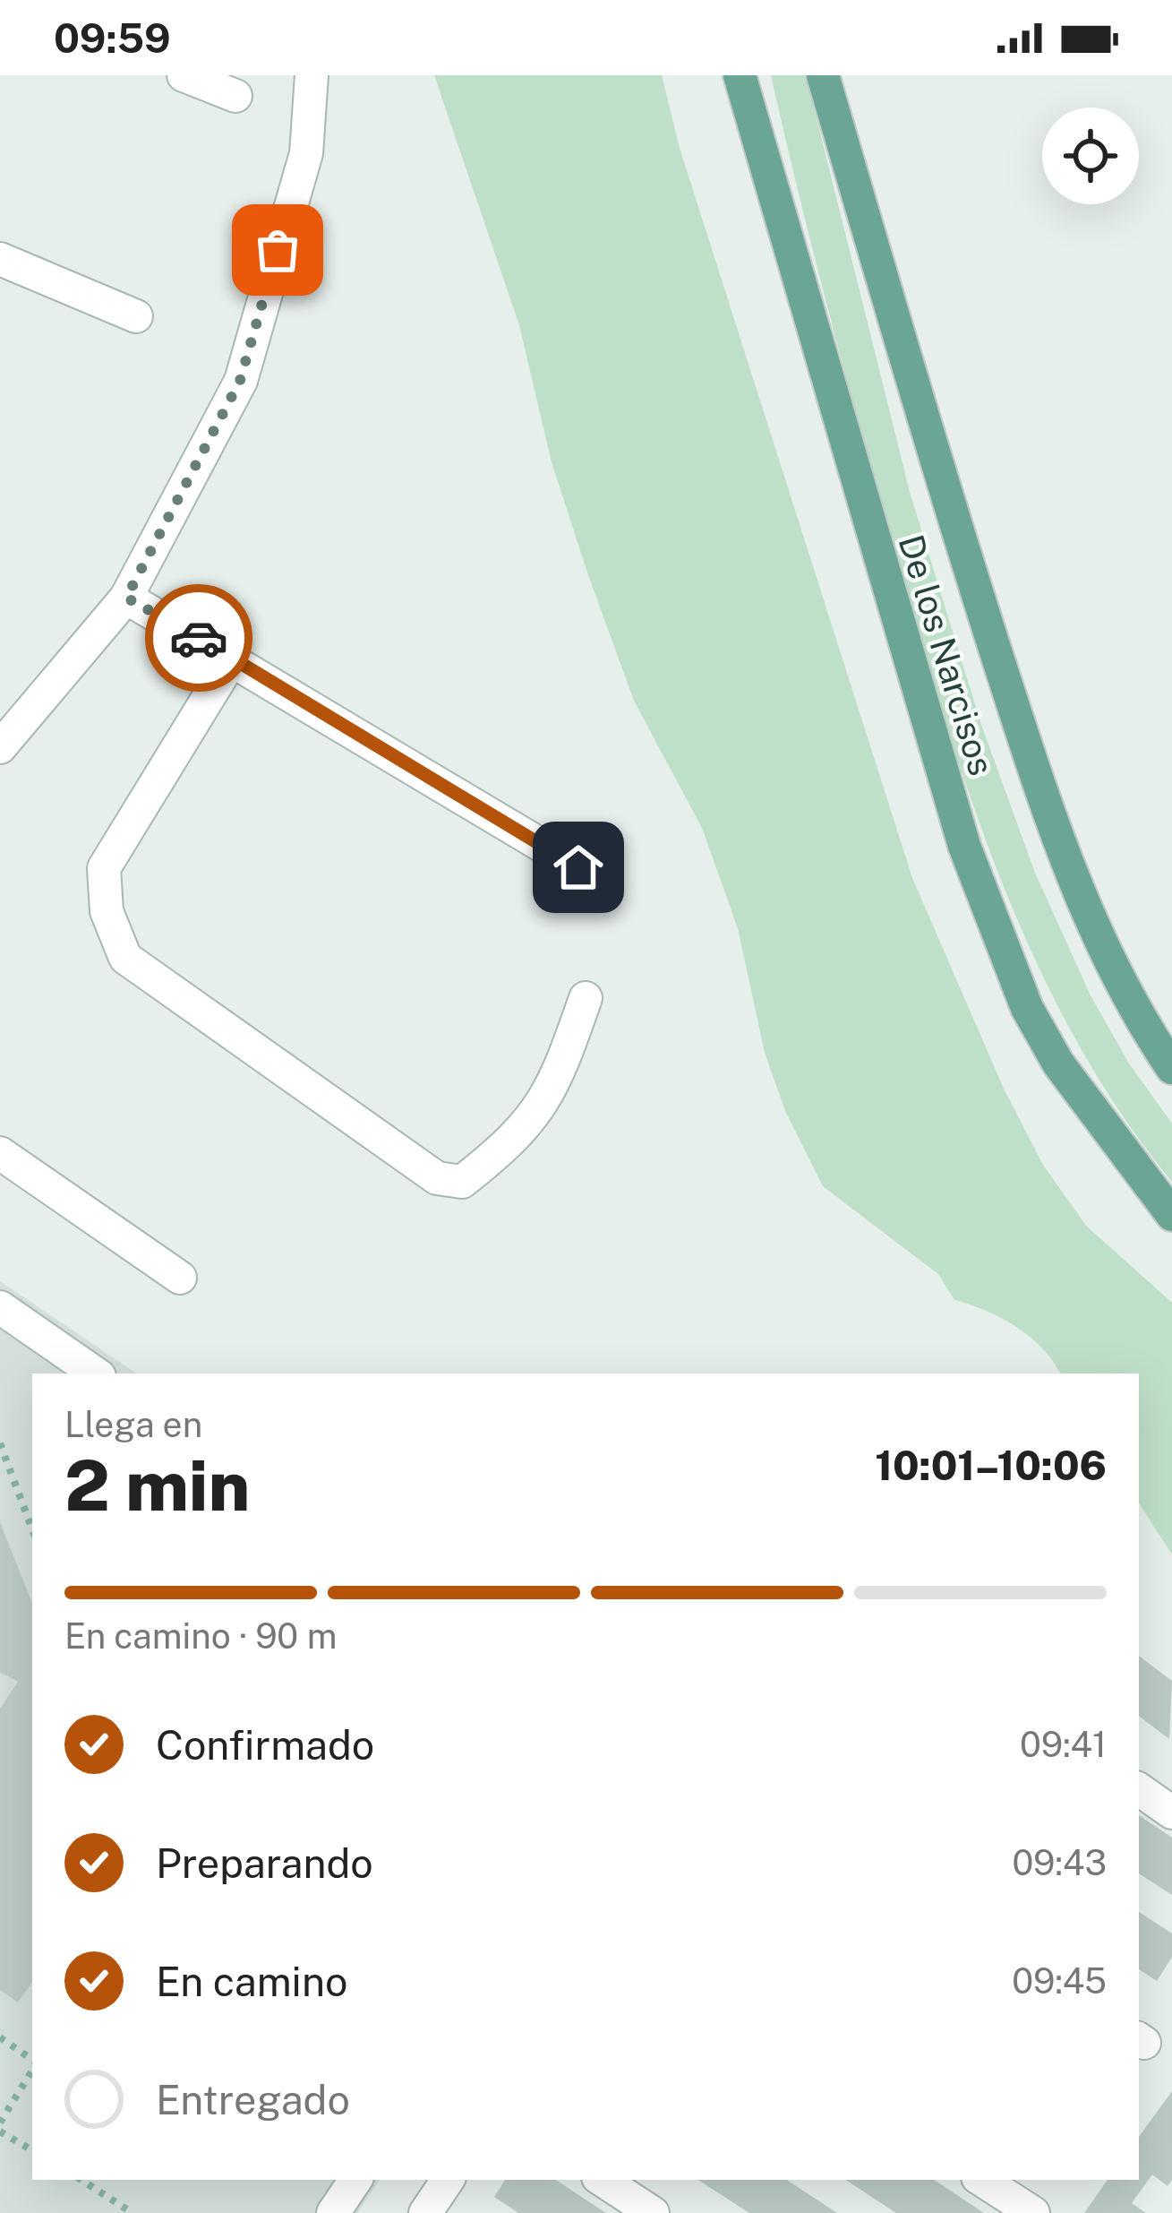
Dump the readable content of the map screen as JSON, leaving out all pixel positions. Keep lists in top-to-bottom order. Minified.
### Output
{"streets":{"main road":["De los Narcisos"]},"page":{"status":"09:59","heading":["2 min","Llega en","10:01–10:06"],"bar":"En camino · 90 m","list":[["Confirmado","09:41"],["Preparando","09:43"],["En camino","09:45"],"Entregado"]}}
